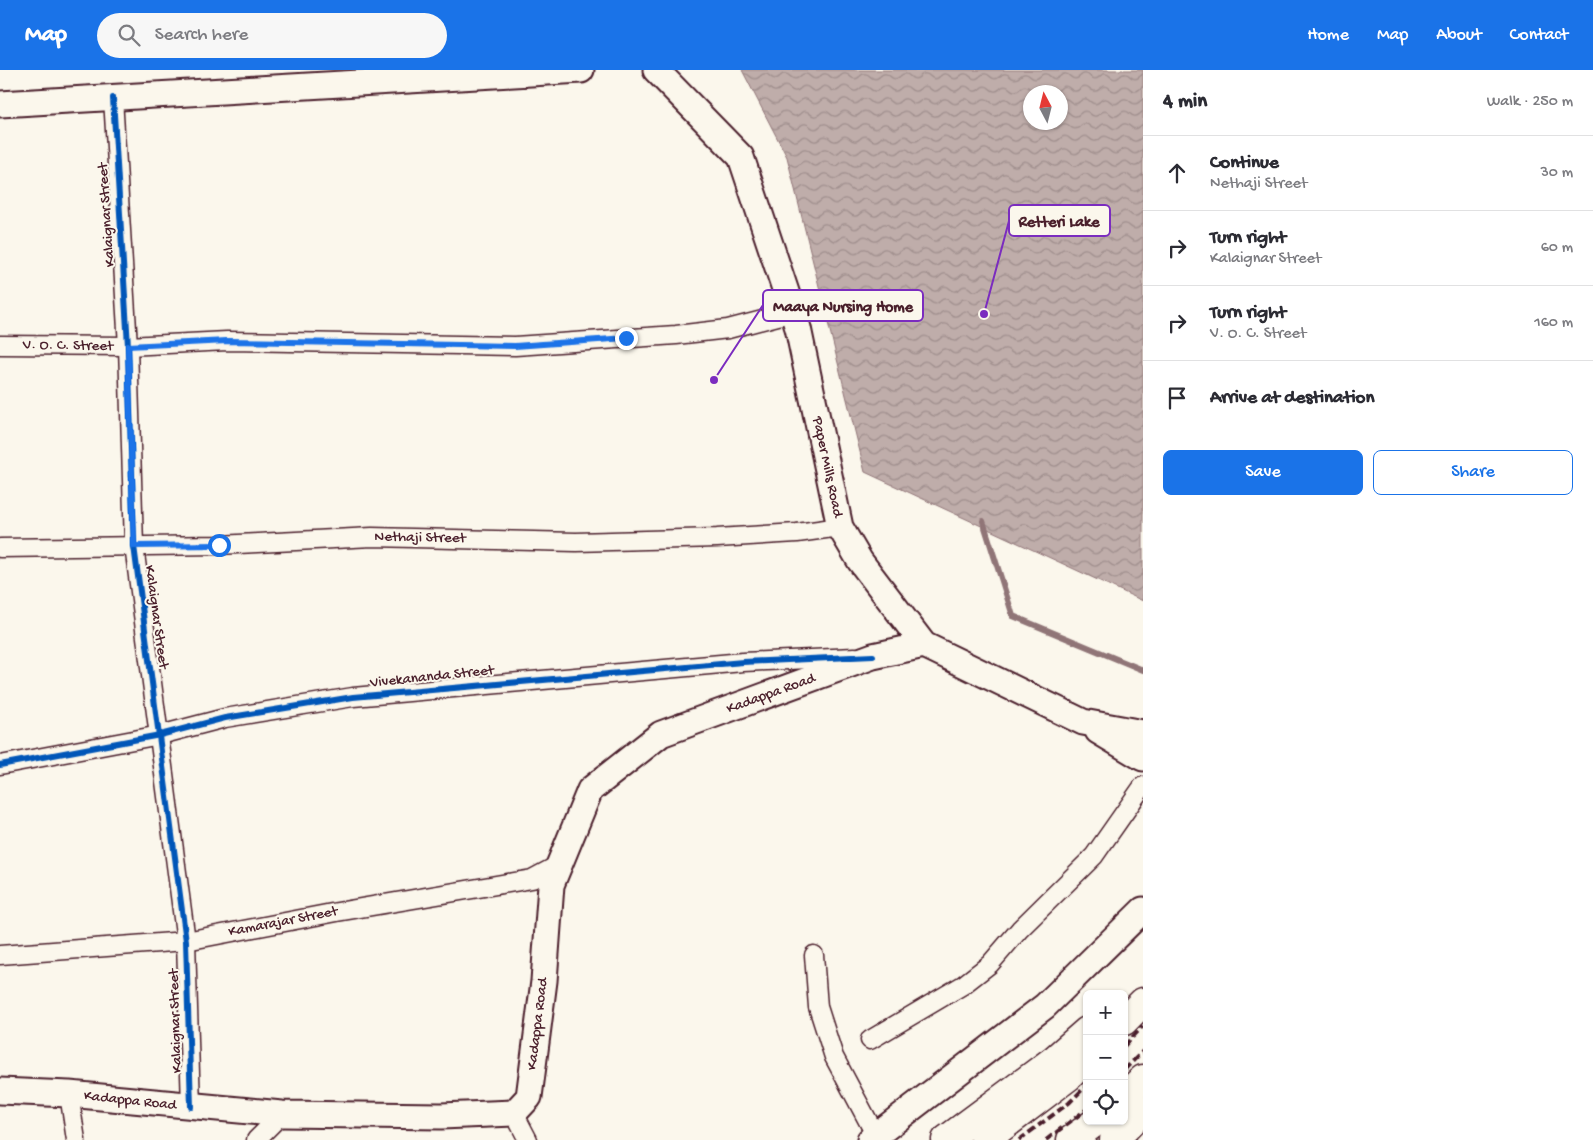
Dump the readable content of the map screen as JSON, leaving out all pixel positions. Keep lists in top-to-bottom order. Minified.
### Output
{"streets":{"main road":["Paper Mills Road","Kadappa Road"],"street":["Kalaignar Street","V. O. C. Street","Nethaji Street","Vivekananda Street","Kamarajar Street"]},"crossings":[["Kalaignar Street","V. O. C. Street"],["Kalaignar Street","Nethaji Street"],["Kalaignar Street","Vivekananda Street"],["Kalaignar Street","Kadappa Road"],["Kalaignar Street","Kamarajar Street"],["V. O. C. Street","Paper Mills Road"],["Paper Mills Road","Nethaji Street"],["Paper Mills Road","Kadappa Road"],["Vivekananda Street","Kadappa Road"],["Kadappa Road","Kamarajar Street"]],"places":["Retteri Lake","Maaya Nursing Home"],"north":"top","page":{"header":"Map","search":"Search here","nav":["Home","Map","About","Contact"],"heading":["4 min","Walk · 250 m"],"list":[["Continue","Nethaji Street","30 m"],["Turn right","Kalaignar Street","60 m"],["Turn right","V. O. C. Street","160 m"],"Arrive at destination"],"buttons":["Save","Share"],"map_buttons":["+","−"]}}
